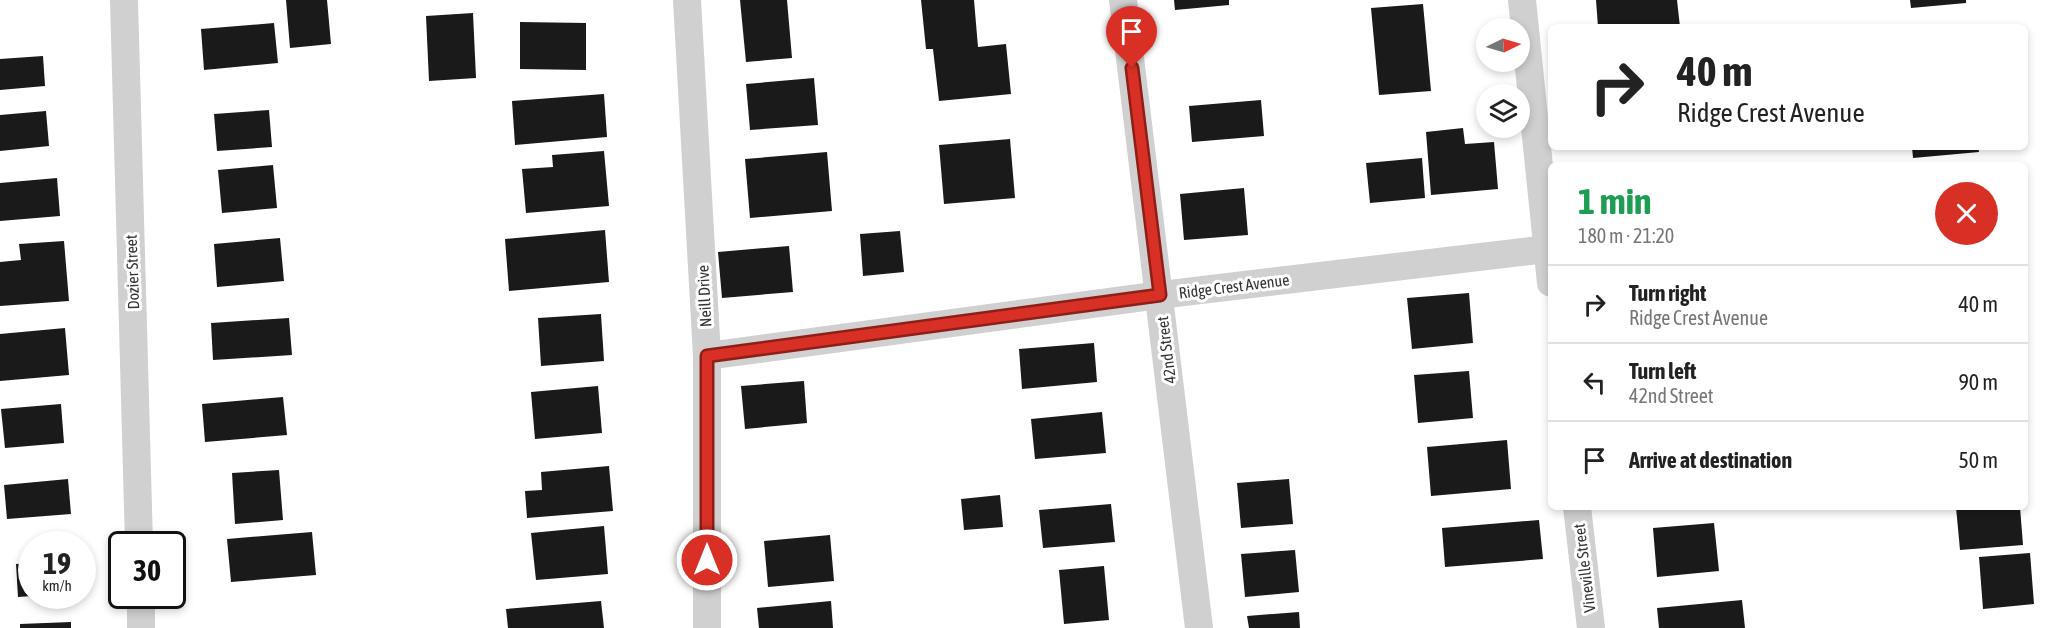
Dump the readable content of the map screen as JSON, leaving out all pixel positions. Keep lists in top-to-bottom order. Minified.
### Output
{"streets":{"street":["Dozier Street","Ridge Crest Avenue","Neill Drive","42nd Street","Vineville Street"]},"crossings":[["Ridge Crest Avenue","Neill Drive"],["Ridge Crest Avenue","42nd Street"]],"north":"right","page":{"turn":["40 m","Ridge Crest Avenue"],"heading":["1 min","180 m · 21:20"],"list":[{"name":"Turn right","note":"Ridge Crest Avenue","value":"40 m"},{"name":"Turn left","note":"42nd Street","value":"90 m"},{"name":"Arrive at destination","value":"50 m"}],"speed":"19 km/h","limit":"30"}}
